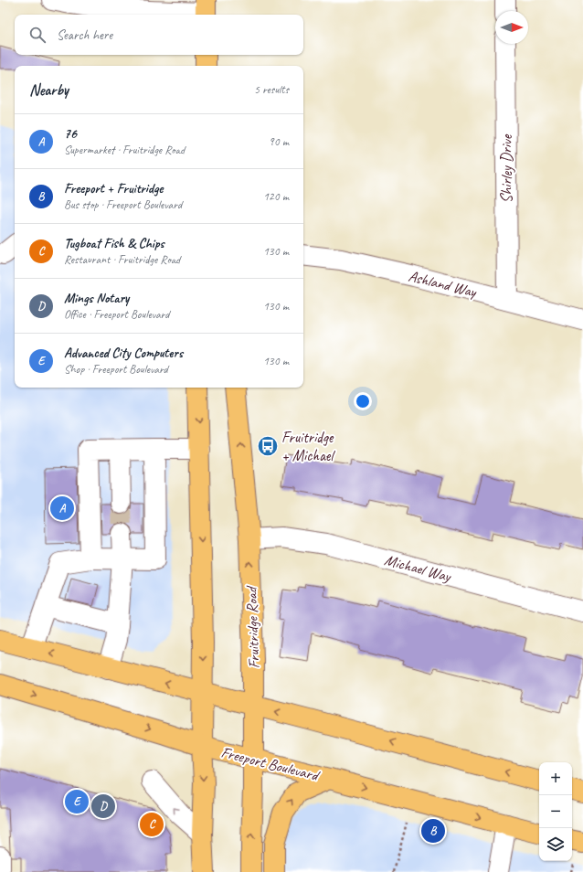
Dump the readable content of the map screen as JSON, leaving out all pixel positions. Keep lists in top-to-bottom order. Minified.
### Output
{"streets":{"main road":["Fruitridge Road","Freeport Boulevard"],"street":["Shirley Drive","Ashland Way","Michael Way"]},"crossings":[["Shirley Drive","Ashland Way"],["Michael Way","Fruitridge Road"],["Fruitridge Road","Freeport Boulevard"]],"places":{"bus stop":["Fruitridge + Michael"]},"north":"right","page":{"search":"Search here","heading":["Nearby","5 results"],"list":[{"mark":"A","name":"76","note":"Supermarket · Fruitridge Road","value":"90 m"},{"mark":"B","name":"Freeport + Fruitridge","note":"Bus stop · Freeport Boulevard","value":"120 m"},{"mark":"C","name":"Tugboat Fish & Chips","note":"Restaurant · Fruitridge Road","value":"130 m"},{"mark":"D","name":"Mings Notary","note":"Office · Freeport Boulevard","value":"130 m"},{"mark":"E","name":"Advanced City Computers","note":"Shop · Freeport Boulevard","value":"130 m"}],"pins":["A","E","D","C","B"],"map_buttons":["+","−"]}}
